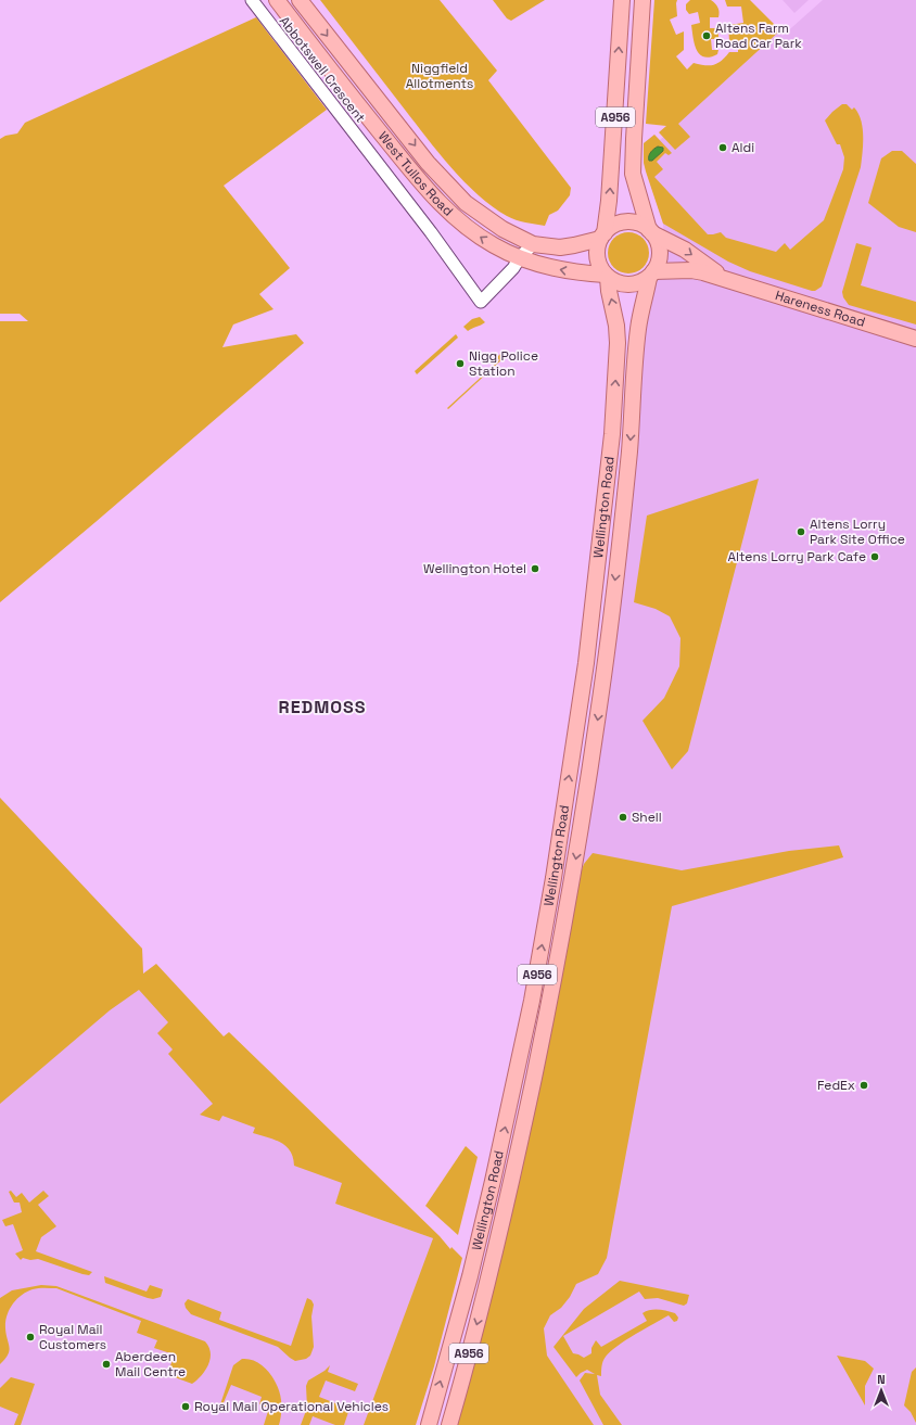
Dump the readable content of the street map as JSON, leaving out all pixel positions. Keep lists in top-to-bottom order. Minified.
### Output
{"streets":{"main road":["A956","West Tullos Road","Hareness Road","Wellington Road"],"street":["Abbotswell Crescent"]},"crossings":[["Abbotswell Crescent","West Tullos Road"],["A956","West Tullos Road"],["A956","Hareness Road"],["A956","Wellington Road"],["West Tullos Road","Hareness Road"],["West Tullos Road","Wellington Road"],["Hareness Road","Wellington Road"]],"districts":["REDMOSS"],"parks":["Niggfield Allotments"],"places":["Altens Farm Road Car Park","Aldi","Nigg Police Station","Altens Lorry Park Site Office","Altens Lorry Park Cafe","Wellington Hotel","Shell","FedEx","Royal Mail Customers","Aberdeen Mail Centre","Royal Mail Operational Vehicles"],"north":"top"}
